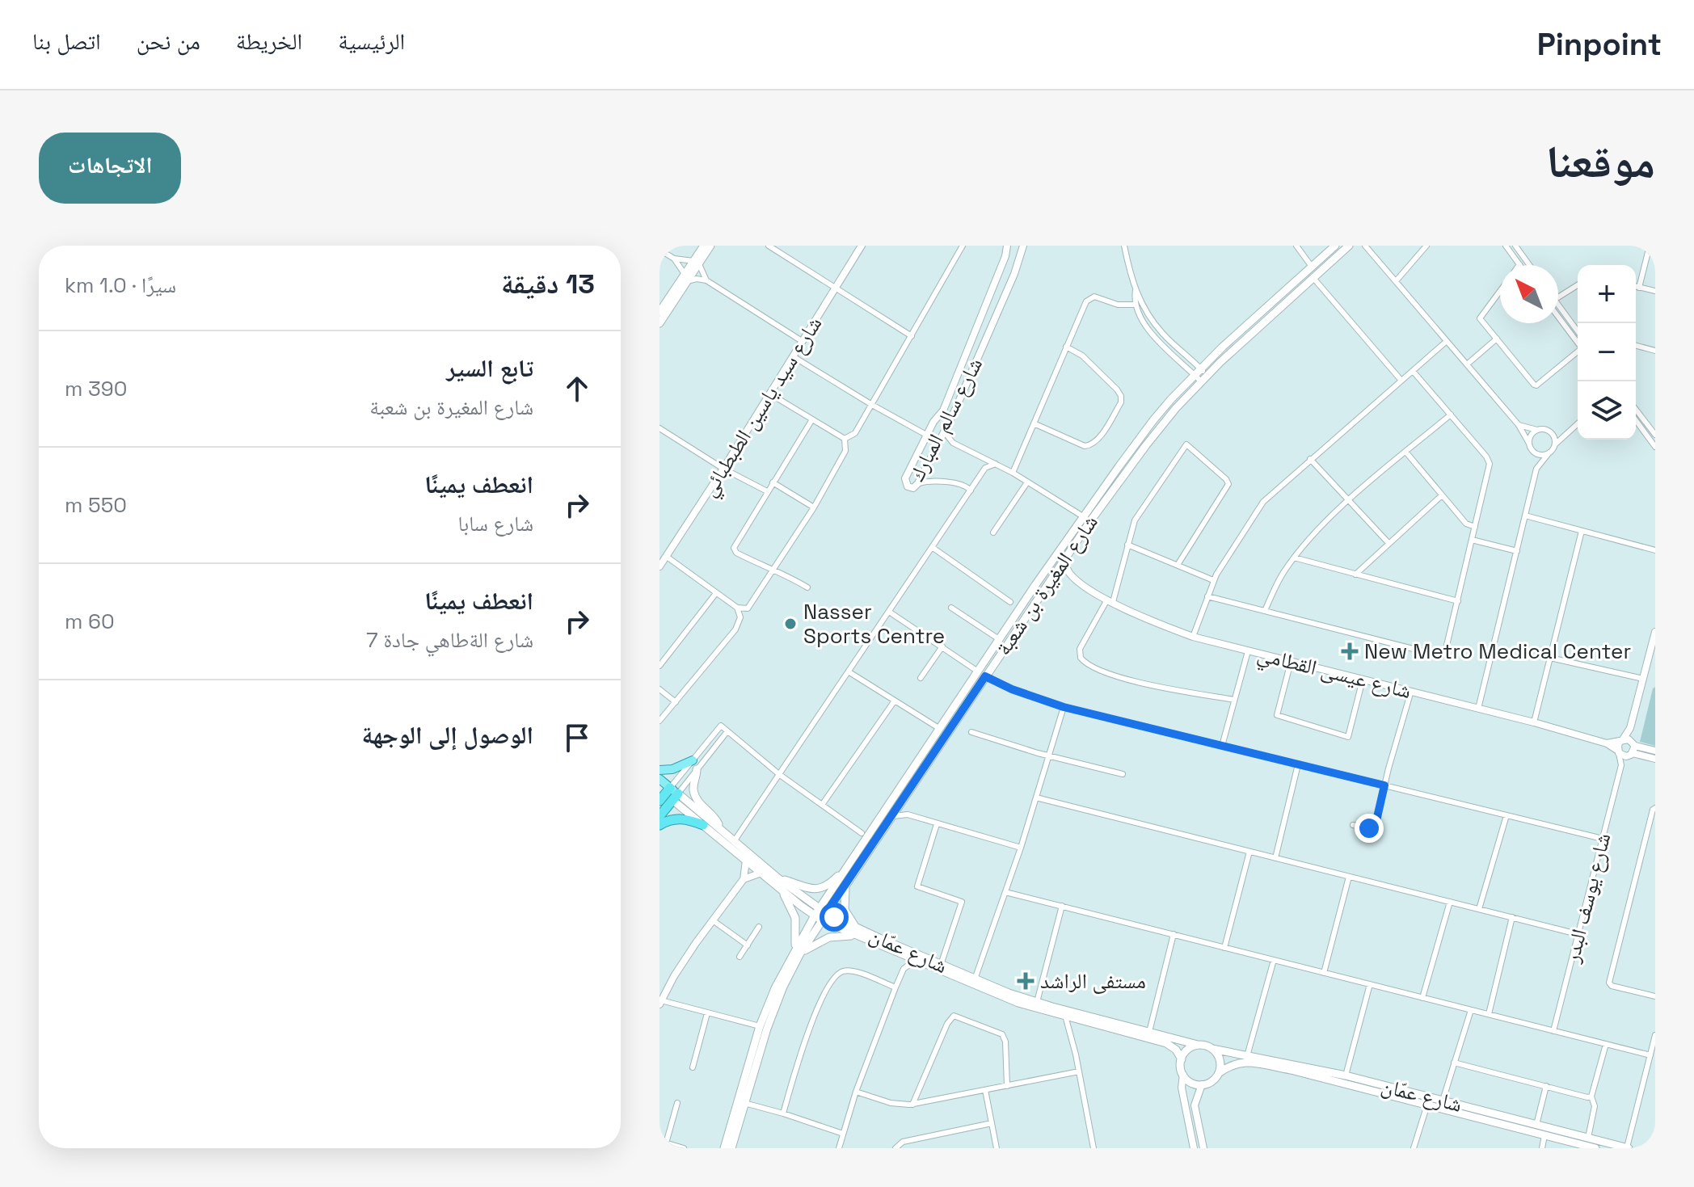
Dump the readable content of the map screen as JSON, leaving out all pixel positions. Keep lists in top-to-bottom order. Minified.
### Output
{"streets":{"main road":["شارع المغيرة بن شعبة","شارع عمّان"],"street":["شارع سيد ياسين الطبطبائي","شارع سالم المبارك","شارع عيسى القطامي","شارع يوسف البدر"]},"crossings":[["شارع المغيرة بن شعبة","شارع عمّان"],["شارع عيسى القطامي","شارع يوسف البدر"]],"places":{"other":["Nasser Sports Centre"],"health":["New Metro Medical Center","مستفى الراشد"]},"north":"top left","page":{"header":"Pinpoint","nav":["الرئيسية","الخريطة","من نحن","اتصل بنا"],"title":"موقعنا","buttons":"الاتجاهات","heading":["13 دقيقة","سيرًا · 1.0 km"],"map_buttons":["+","−"],"list":[["تابع السير","شارع المغيرة بن شعبة","390 m"],["انعطف يمينًا","شارع سابا","550 m"],["انعطف يمينًا","شارع الةطاهي جادة 7","60 m"],"الوصول إلى الوجهة"]}}
